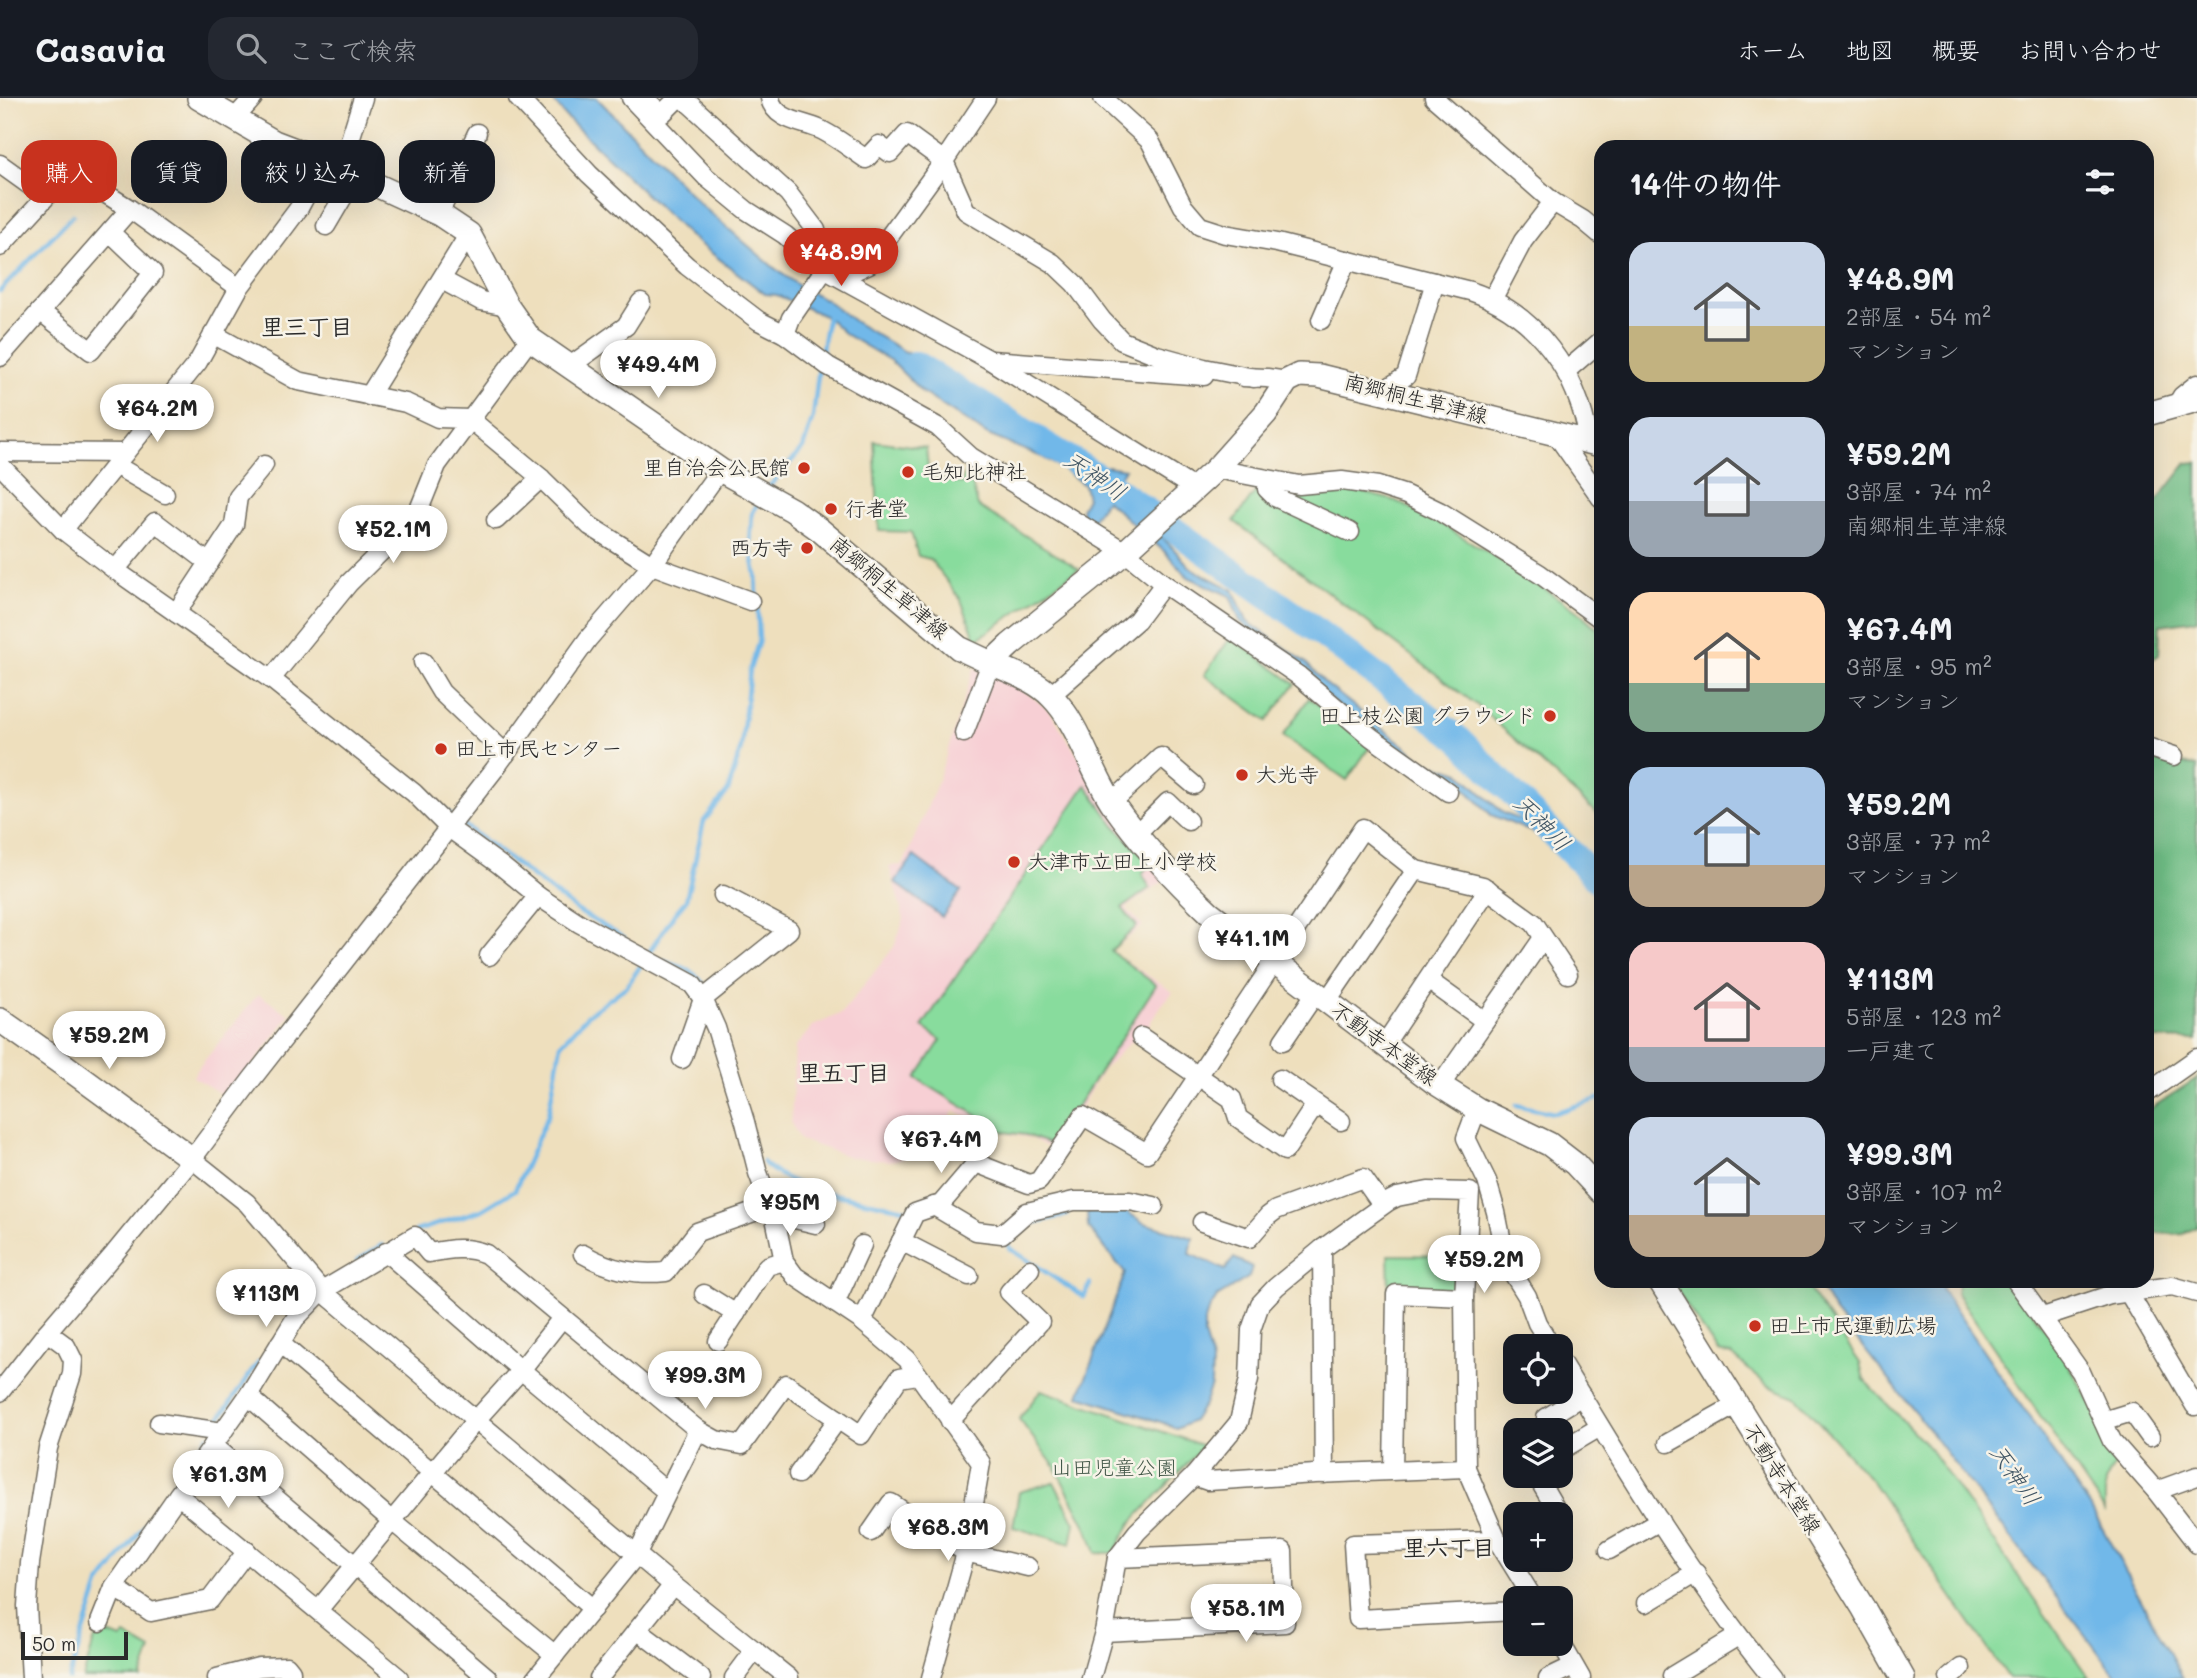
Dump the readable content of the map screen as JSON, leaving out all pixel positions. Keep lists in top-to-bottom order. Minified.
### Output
{"streets":{"main road":["南郷桐生草津線","不動寺本堂線"]},"crossings":[["南郷桐生草津線","不動寺本堂線"]],"districts":["里三丁目","里五丁目","里六丁目"],"water":["天神川"],"parks":["山田児童公園"],"places":["里自治会公民館","毛知比神社","行者堂","西方寺","田上枝公園 グラウンド","田上市民センター","大光寺","大津市立田上小学校","田上市民運動広場"],"scale_bar":"50 m","page":{"header":"Casavia","search":"ここで検索","nav":["ホーム","地図","概要","お問い合わせ"],"chip":["購入","賃貸","絞り込み","新着"],"heading":"14件の物件","list":[{"name":"¥48.9M","note":"2部屋 · 54 m² · マンション"},{"name":"¥59.2M","note":"3部屋 · 74 m² · 南郷桐生草津線"},{"name":"¥67.4M","note":"3部屋 · 95 m² · マンション"},{"name":"¥59.2M","note":"3部屋 · 77 m² · マンション"},{"name":"¥113M","note":"5部屋 · 123 m² · 一戸建て"},{"name":"¥99.3M","note":"3部屋 · 107 m² · マンション"}],"price":["¥48.9M","¥49.4M","¥64.2M","¥52.1M","¥41.1M","¥59.2M","¥67.4M","¥95M","¥59.2M","¥113M","¥99.3M","¥61.3M","¥68.3M","¥58.1M"],"map_buttons":["+","−"],"scale":"50 m"}}
